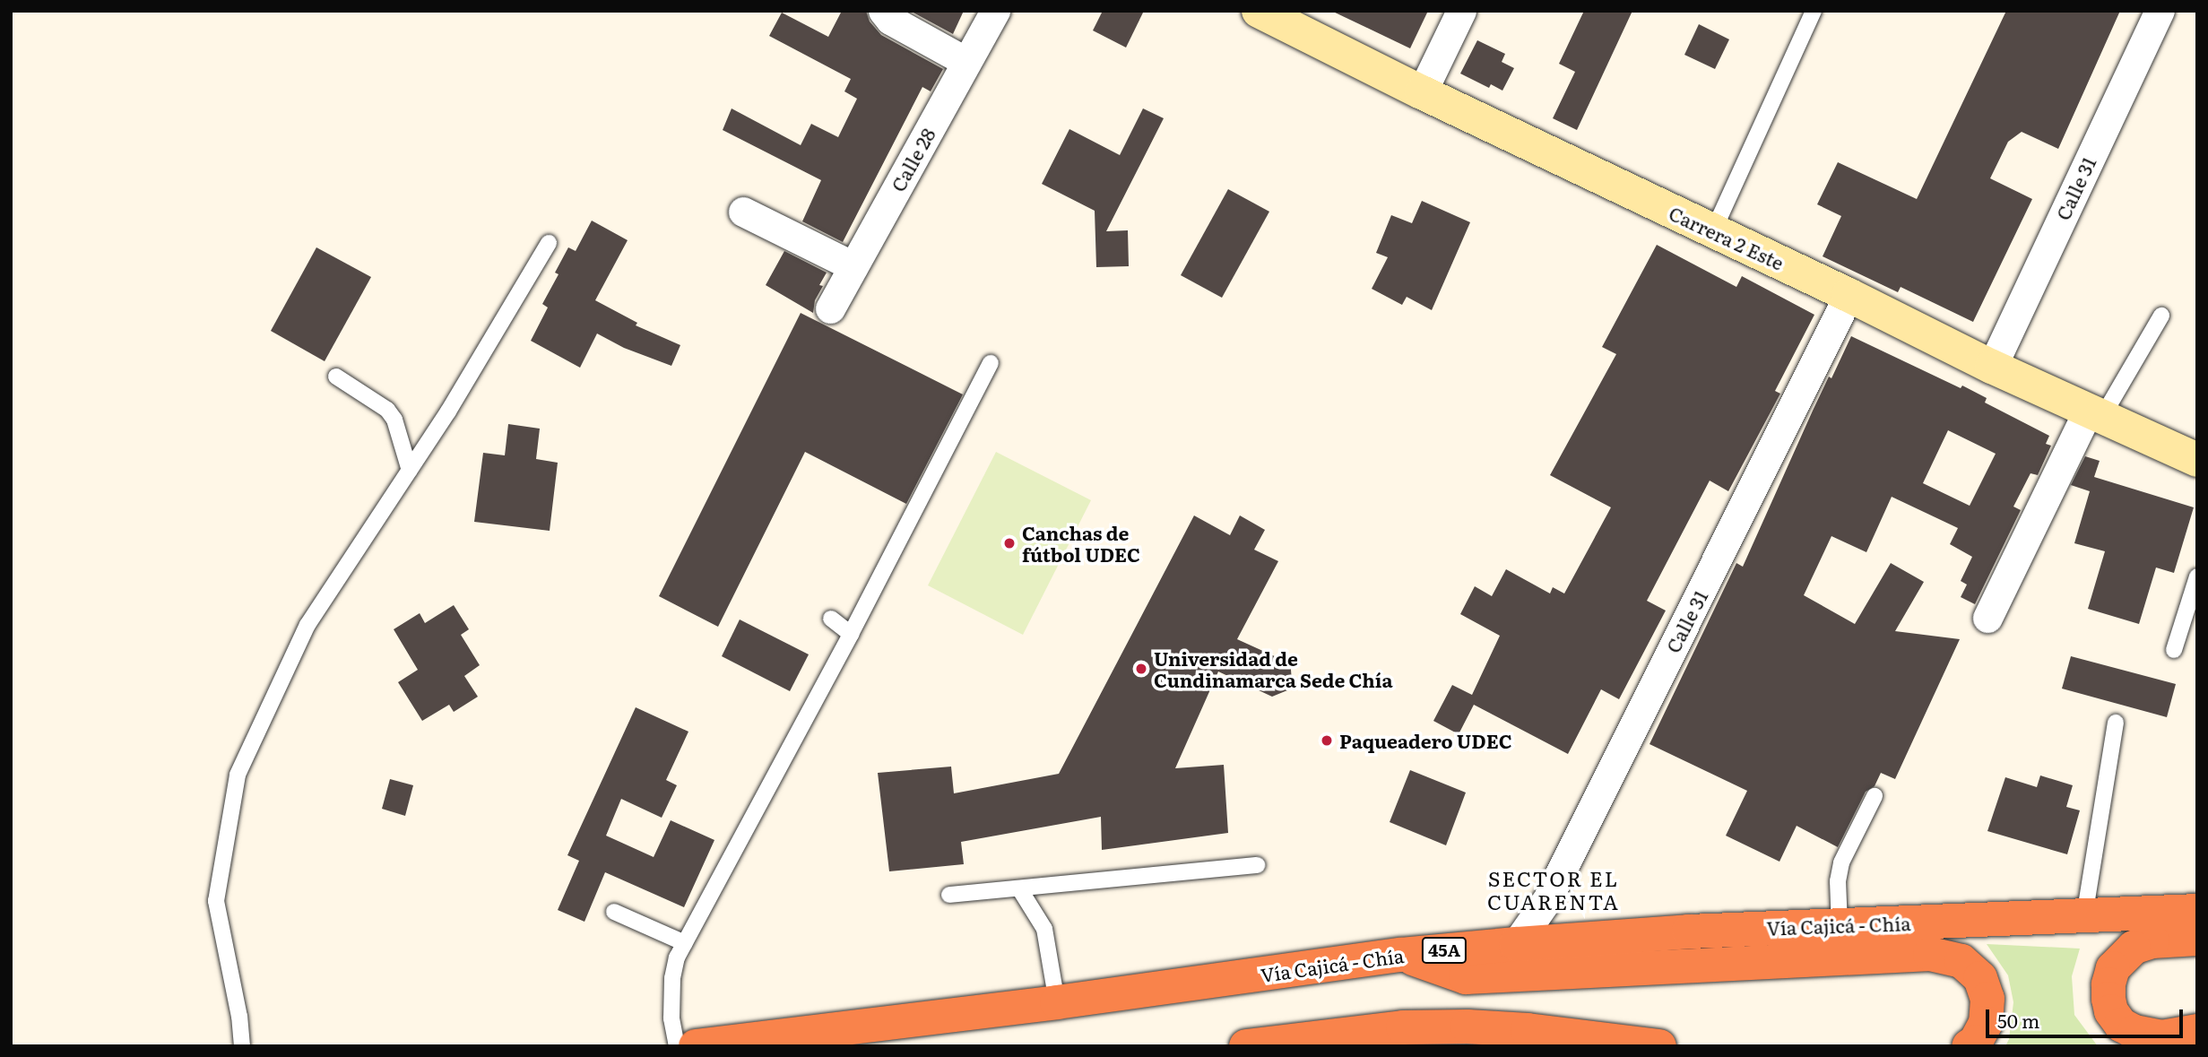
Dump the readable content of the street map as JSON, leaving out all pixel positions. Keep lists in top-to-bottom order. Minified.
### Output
{"streets":{"highway":["Vía Cajicá - Chía","45A"],"street":["Calle 28","Calle 31","Carrera 2 Este"]},"crossings":[["Calle 31","Carrera 2 Este"],["Calle 31","Vía Cajicá - Chía"]],"districts":["SECTOR EL CUARENTA"],"places":["Canchas de fútbol UDEC","Universidad de Cundinamarca Sede Chía","Paqueadero UDEC"],"scale_bar":"50 m"}
